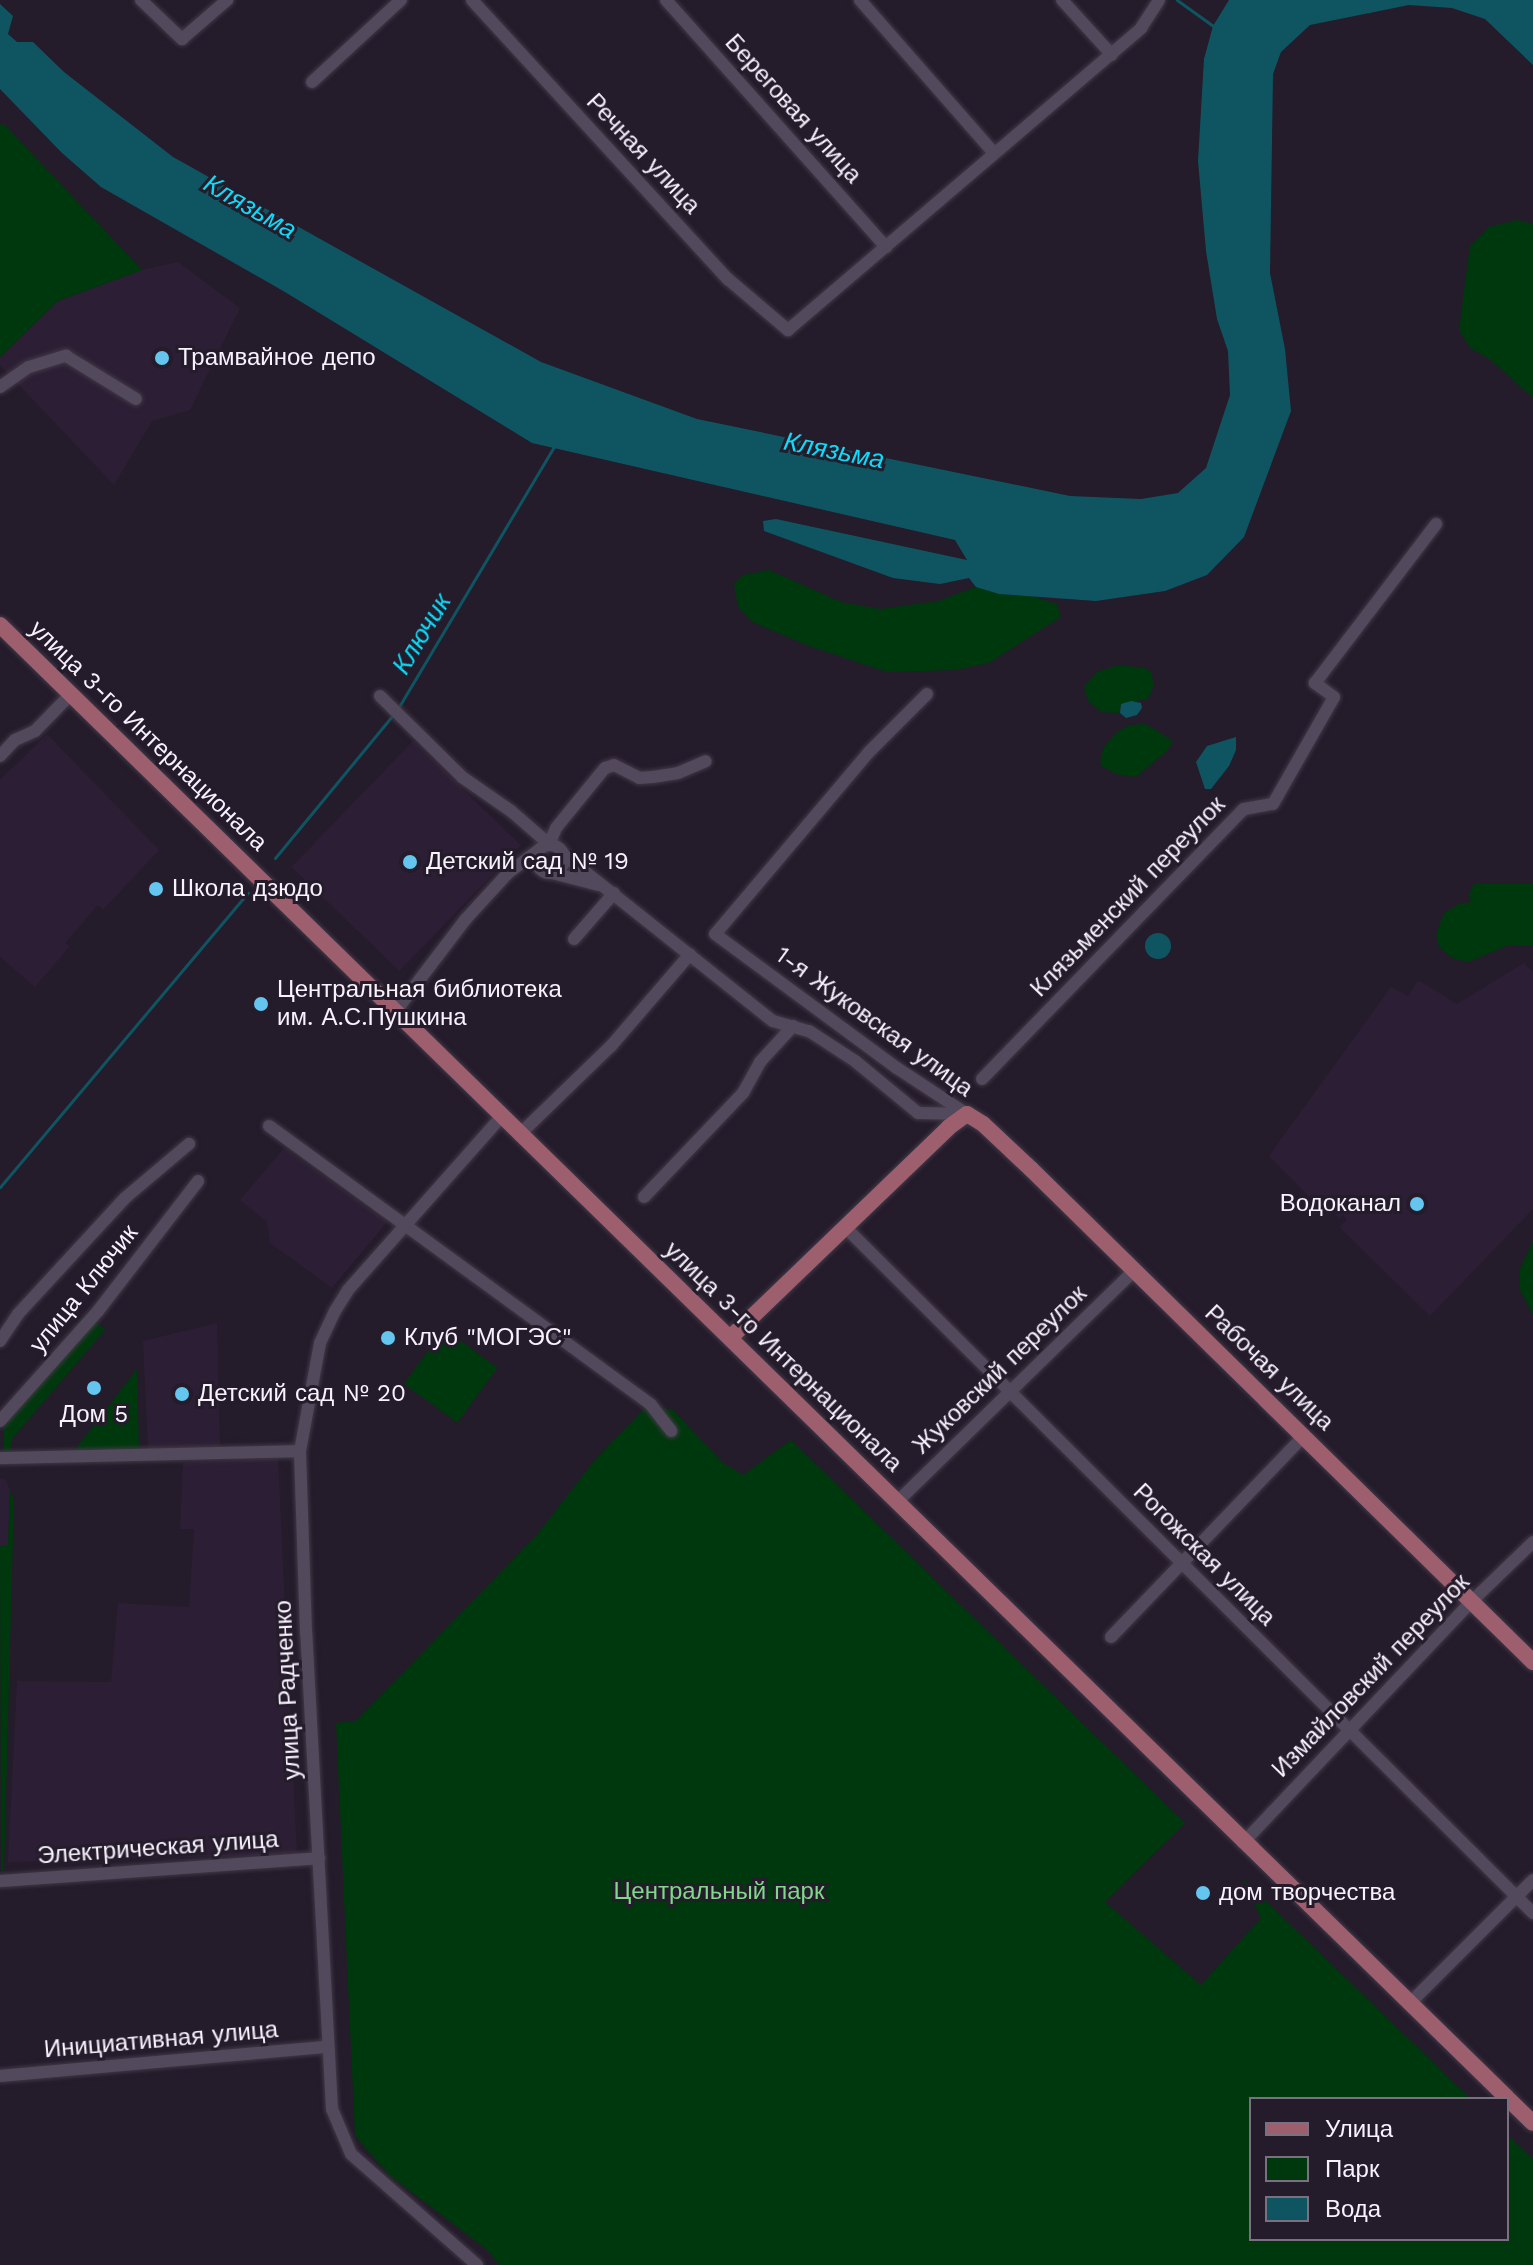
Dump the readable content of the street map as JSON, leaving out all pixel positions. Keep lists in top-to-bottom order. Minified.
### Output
{"streets":{"main road":["улица 3-го Интернационала","Рабочая улица"],"street":["Береговая улица","Речная улица","Клязьменский переулок","1-я Жуковская улица","улица Ключик","Жуковский переулок","Рогожская улица","Измайловский переулок","улица Радченко","Электрическая улица","Инициативная улица"]},"crossings":[["Береговая улица","Речная улица"],["улица 3-го Интернационала","Жуковский переулок"],["улица 3-го Интернационала","Измайловский переулок"],["улица 3-го Интернационала","улица Радченко"],["1-я Жуковская улица","Рабочая улица"],["Рабочая улица","Жуковский переулок"],["Рабочая улица","Измайловский переулок"],["Жуковский переулок","Рогожская улица"],["Рогожская улица","Измайловский переулок"],["улица Радченко","Электрическая улица"],["улица Радченко","Инициативная улица"]],"water":["Клязьма","Ключик"],"parks":["Центральный парк"],"places":["Трамвайное депо","Детский сад № 19","Школа дзюдо","Центральная библиотека им. А.С.Пушкина","Водоканал","Клуб \"МОГЭС\"","Дом 5","Детский сад № 20","дом творчества"],"legend":["Улица","Парк","Вода"]}
